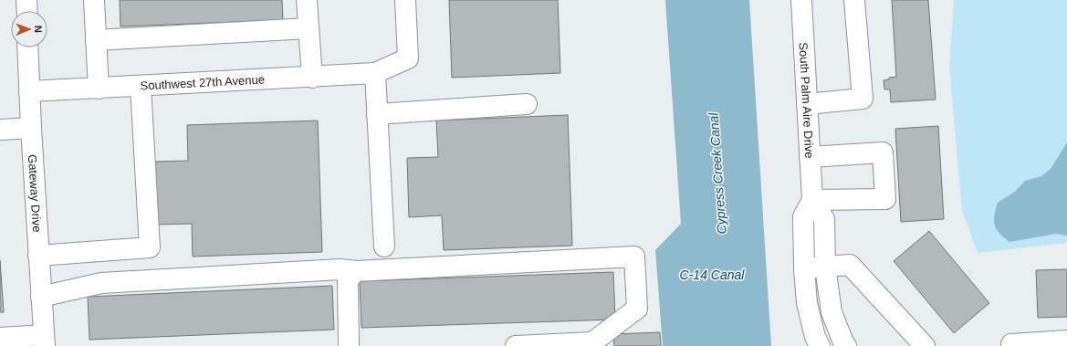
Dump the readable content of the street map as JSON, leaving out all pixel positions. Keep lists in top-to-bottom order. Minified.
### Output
{"streets":{"street":["Southwest 27th Avenue","South Palm Aire Drive","Gateway Drive"]},"crossings":[["Southwest 27th Avenue","Gateway Drive"]],"water":["Cypress Creek Canal","C-14 Canal"],"north":"right"}
